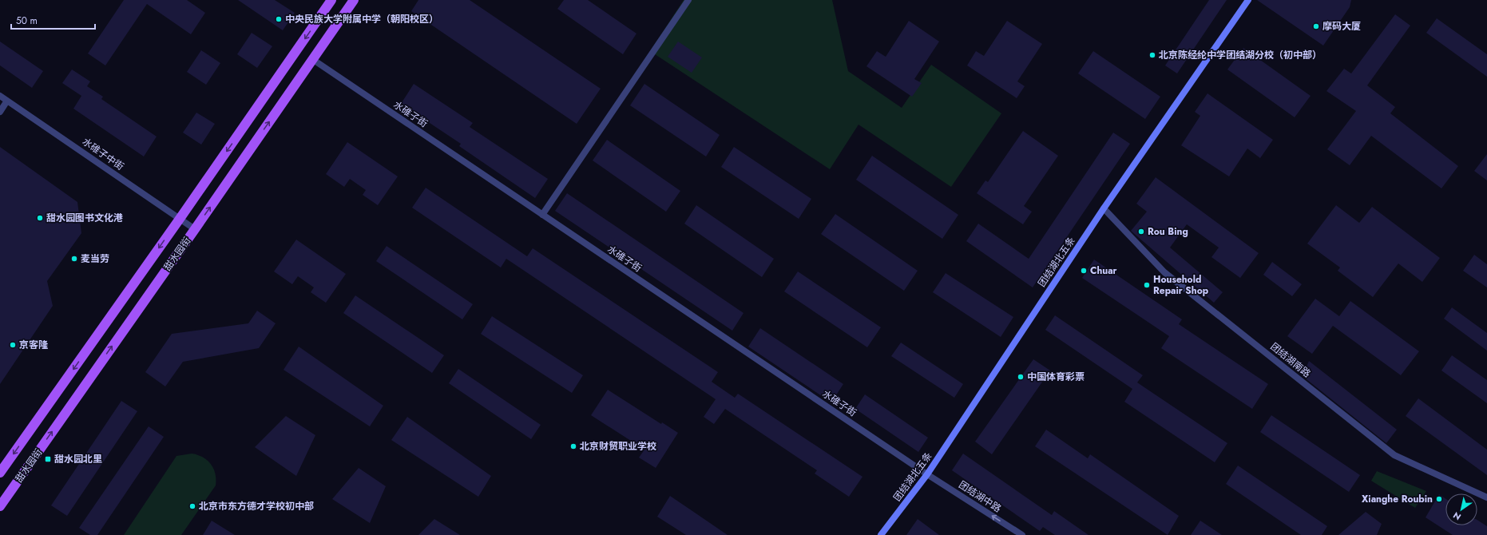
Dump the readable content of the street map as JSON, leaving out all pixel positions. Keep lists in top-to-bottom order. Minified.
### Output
{"streets":{"main road":["甜水园街"],"street":["水碓子街","水碓子中街","团结湖北五条","团结湖南路","团结湖中路"]},"crossings":[["水碓子街","甜水园街"],["水碓子街","团结湖北五条"],["水碓子街","团结湖中路"],["水碓子中街","甜水园街"],["团结湖北五条","团结湖南路"],["团结湖北五条","团结湖中路"]],"one_way":["团结湖中路"],"places":{"other":["中央民族大学附属中学（朝阳校区）","摩码大厦","北京陈经纶中学团结湖分校（初中部）","甜水园图书文化港","Rou Bing","麦当劳","Chuar","Household Repair Shop","京客隆","中国体育彩票","北京财贸职业学校","Xianghe Roubin","北京市东方德才学校初中部"],"transit":["甜水园北里"]},"scale_bar":"50 m","north":"bottom left"}
